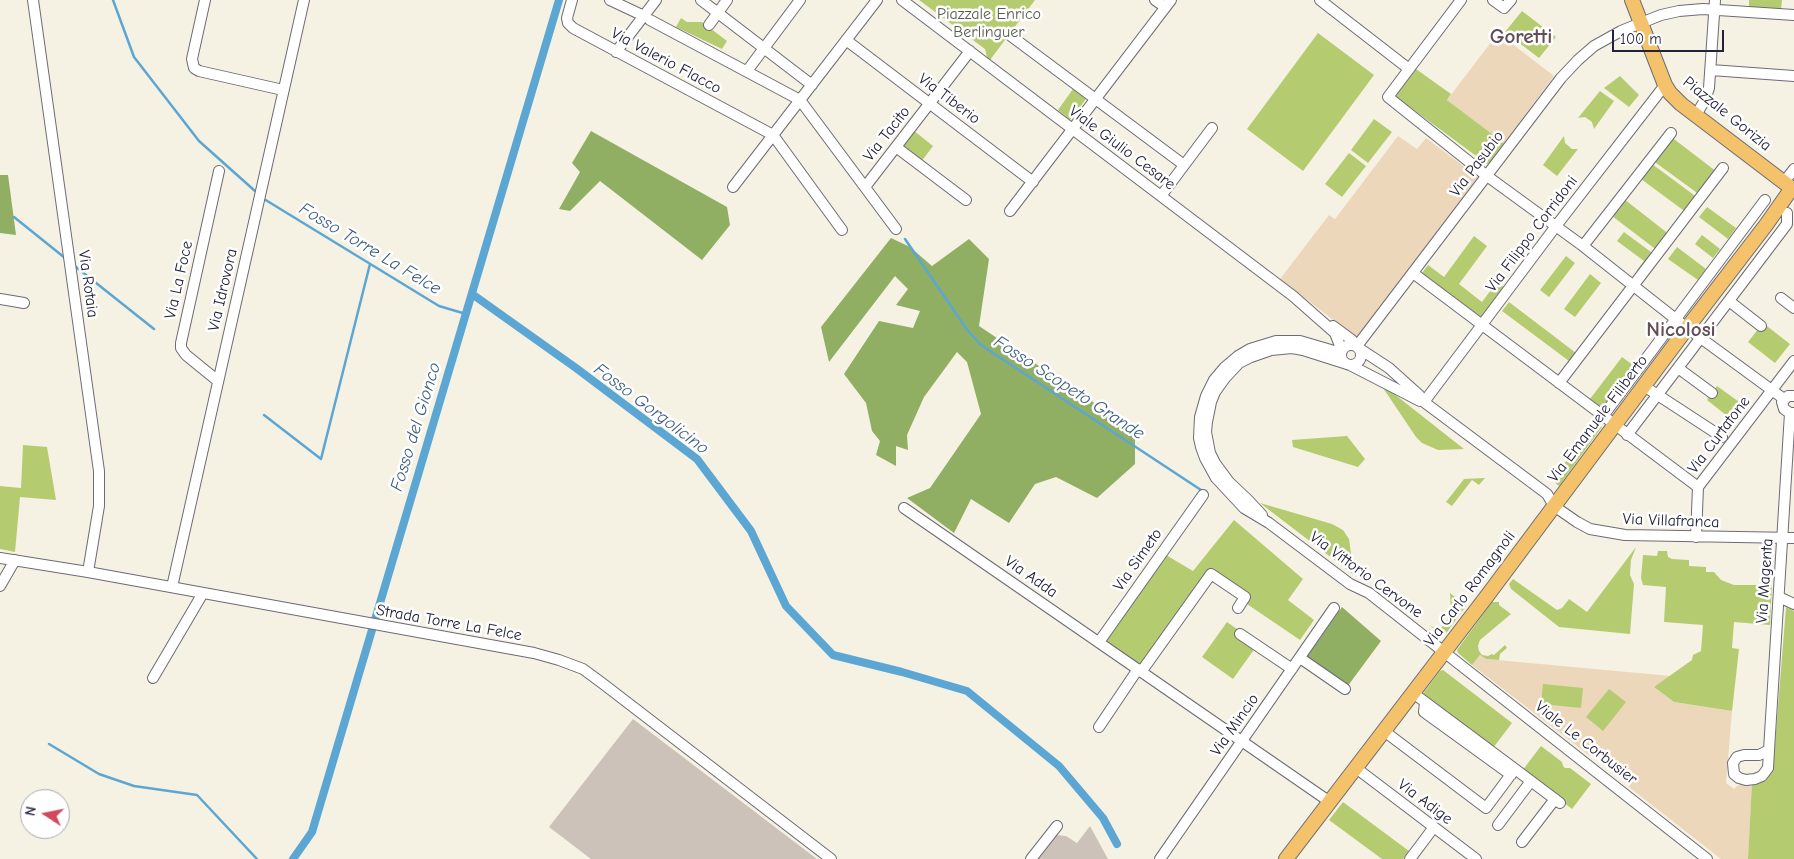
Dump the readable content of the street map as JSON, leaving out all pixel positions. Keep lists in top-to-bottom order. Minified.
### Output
{"streets":{"main road":["Piazzale Gorizia","Via Emanuele Filiberto","Via Carlo Romagnoli"],"street":["Via Valerio Flacco","Via Tiberio","Via Tacito","Viale Giulio Cesare","Via Pasubio","Via Filippo Corridoni","Via La Foce","Via Rotaia","Via Idrovora","Via Curtatone","Via Villafranca","Via Simeto","Via Vittorio Cervone","Via Adda","Via Magenta","Strada Torre La Felce","Via Mincio","Viale Le Corbusier","Via Adige"]},"crossings":[["Via Tiberio","Via Tacito"],["Piazzale Gorizia","Via Pasubio"],["Piazzale Gorizia","Via Filippo Corridoni"],["Piazzale Gorizia","Via Emanuele Filiberto"],["Via Tacito","Viale Giulio Cesare"],["Viale Giulio Cesare","Via Pasubio"],["Viale Giulio Cesare","Via Filippo Corridoni"],["Viale Giulio Cesare","Via Emanuele Filiberto"],["Viale Giulio Cesare","Via Villafranca"],["Viale Giulio Cesare","Via Vittorio Cervone"],["Viale Giulio Cesare","Via Carlo Romagnoli"],["Via Pasubio","Via Vittorio Cervone"],["Via La Foce","Via Idrovora"],["Via Rotaia","Strada Torre La Felce"],["Via Idrovora","Strada Torre La Felce"],["Via Emanuele Filiberto","Via Villafranca"],["Via Emanuele Filiberto","Via Carlo Romagnoli"],["Via Curtatone","Via Villafranca"],["Via Villafranca","Via Magenta"],["Via Villafranca","Via Carlo Romagnoli"],["Via Simeto","Via Adda"],["Via Vittorio Cervone","Via Carlo Romagnoli"],["Via Vittorio Cervone","Viale Le Corbusier"],["Via Adda","Via Carlo Romagnoli"],["Via Adda","Via Mincio"],["Via Carlo Romagnoli","Viale Le Corbusier"],["Via Carlo Romagnoli","Via Adige"]],"districts":["Goretti","Nicolosi"],"water":["Fosso Torre La Felce","Fosso Scopeto Grande","Fosso Gorgolicino","Fosso del Gionco"],"parks":["Piazzale Enrico Berlinguer"],"scale_bar":"100 m","north":"left"}
